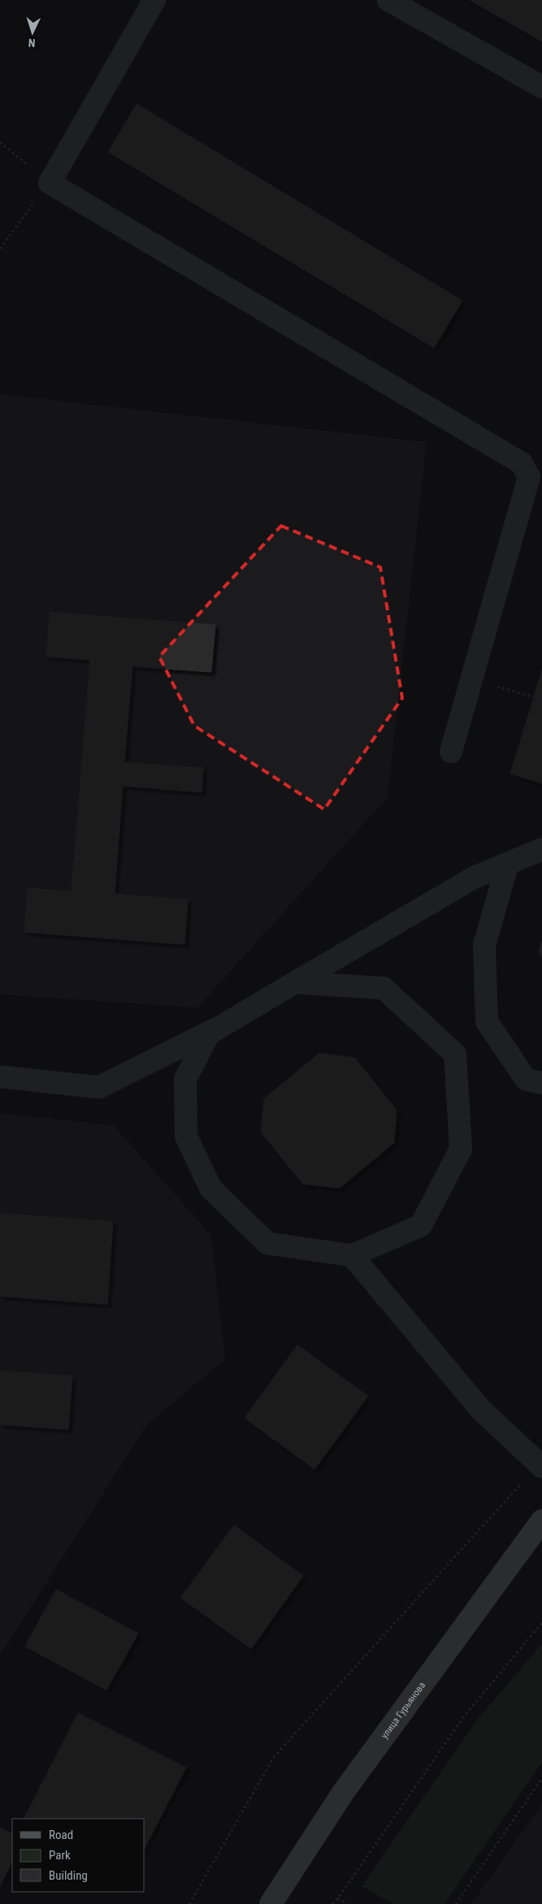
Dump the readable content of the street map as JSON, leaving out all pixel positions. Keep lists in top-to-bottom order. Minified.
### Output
{"streets":{"main road":["улица Гурьянова"]},"legend":["Road","Park","Building"],"north":"bottom"}
